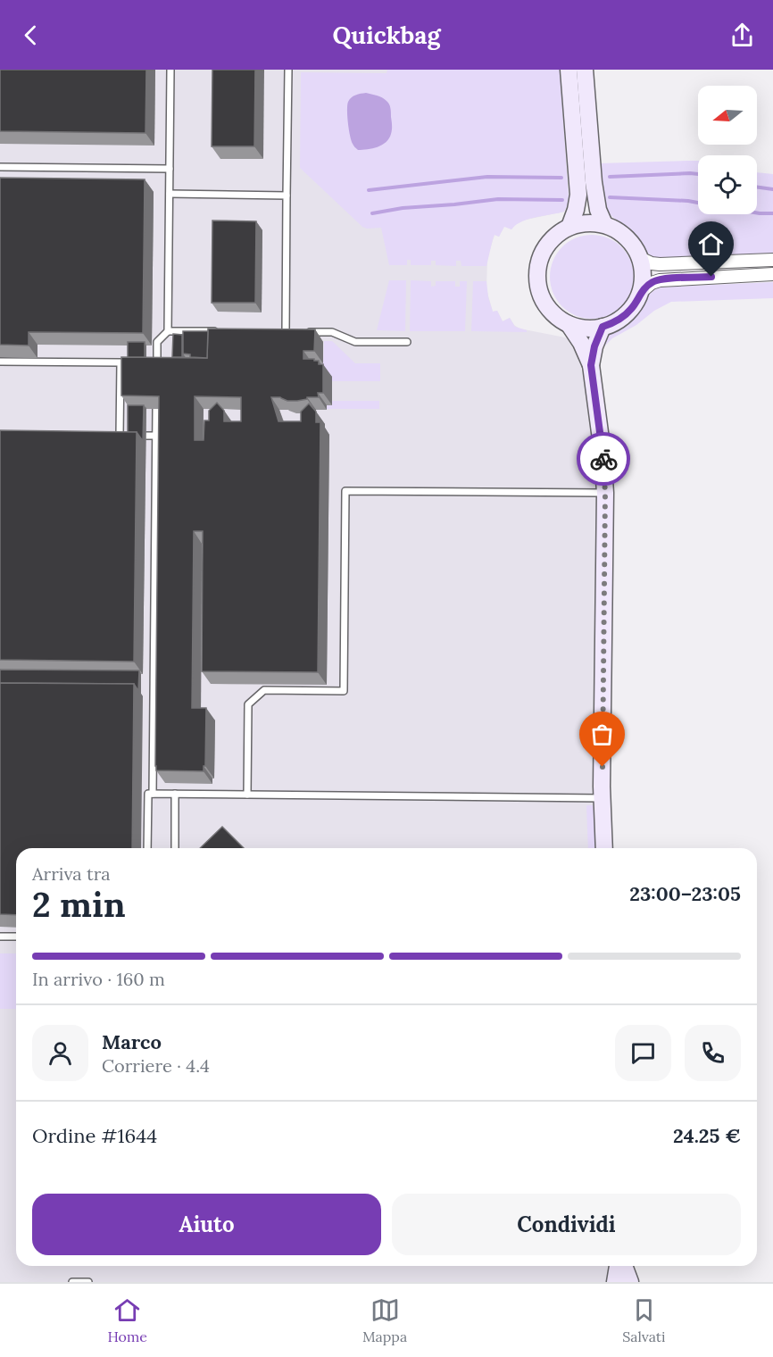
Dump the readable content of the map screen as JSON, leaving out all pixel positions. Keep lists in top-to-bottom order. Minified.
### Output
{"north":"left","page":{"header":"Quickbag","heading":["2 min","Arriva tra","23:00–23:05"],"panel":["Marco","Corriere · 4.4","Ordine #1644","24.25 €"],"bar":"In arrivo · 160 m","buttons":["Aiuto","Condividi"],"tabs":["Home","Mappa","Salvati"]}}
